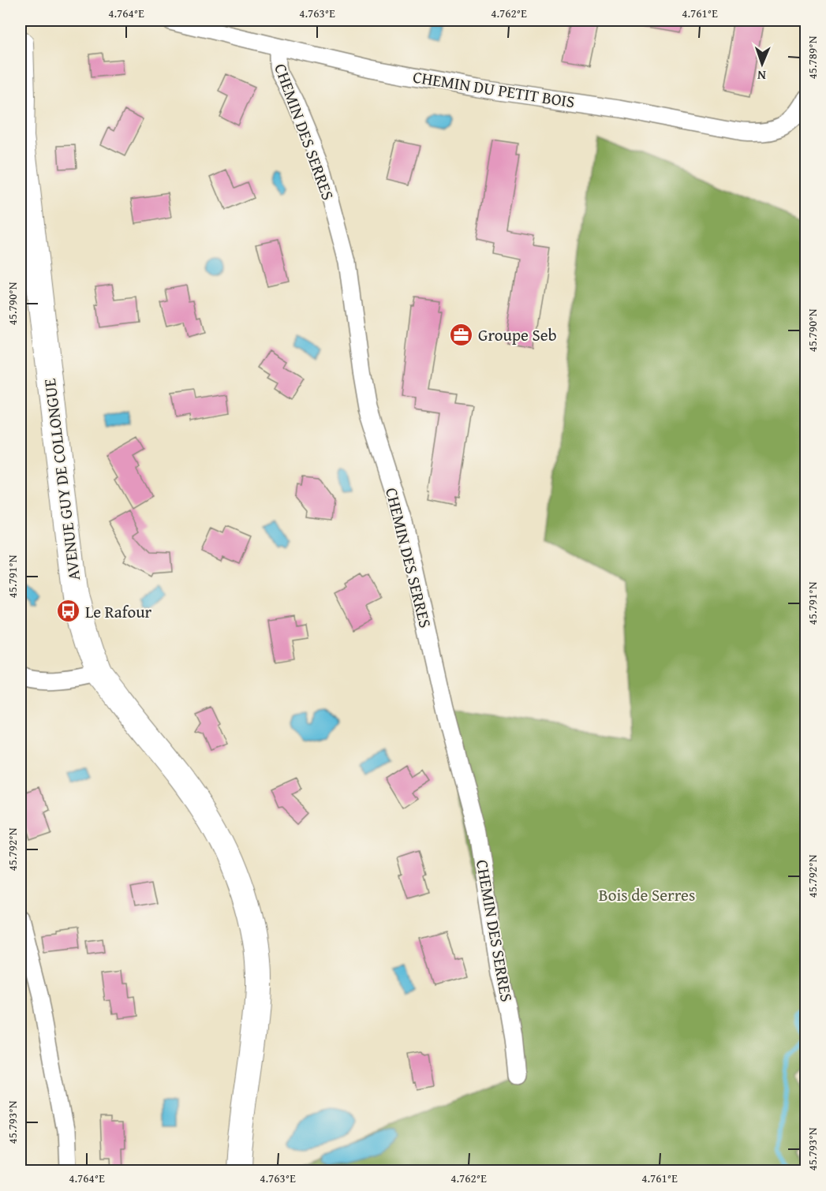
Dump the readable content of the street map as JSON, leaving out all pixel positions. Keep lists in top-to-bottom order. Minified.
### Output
{"streets":{"main road":["AVENUE GUY DE COLLONGUE"],"street":["CHEMIN DU PETIT BOIS","CHEMIN DES SERRES"]},"crossings":[["CHEMIN DU PETIT BOIS","CHEMIN DES SERRES"]],"parks":["Bois de Serres"],"places":{"office":["Groupe Seb"],"bus stop":["Le Rafour"]},"north":"bottom","coordinates":["4.764°E","4.763°E","4.762°E","4.761°E","45.789°N","45.790°N","45.791°N","45.792°N","45.793°N"]}
